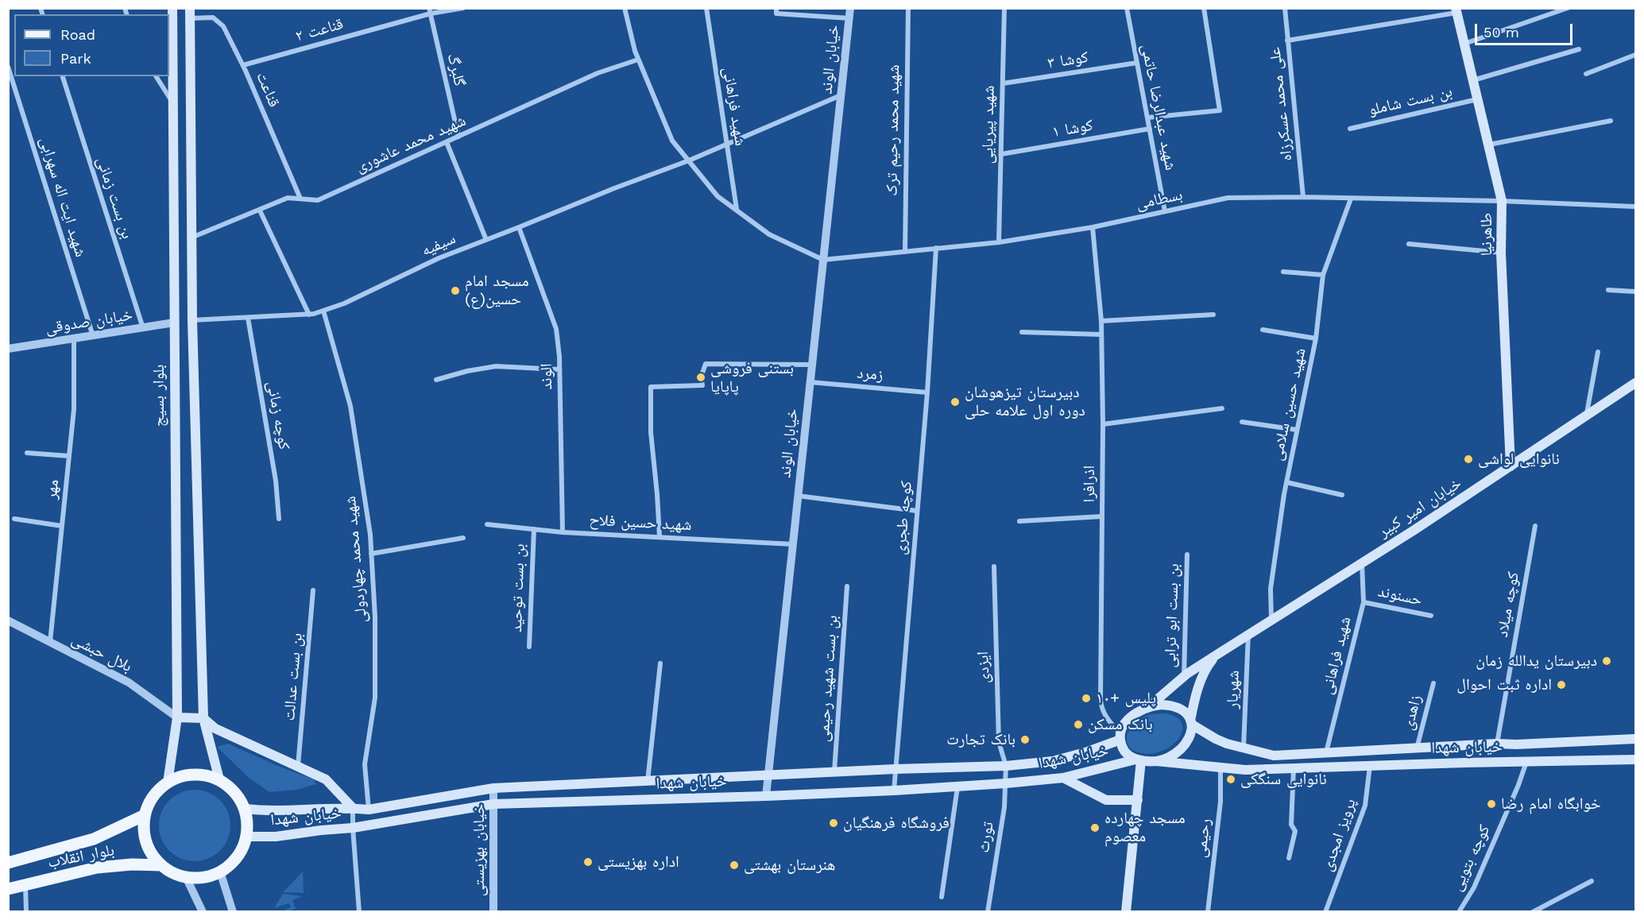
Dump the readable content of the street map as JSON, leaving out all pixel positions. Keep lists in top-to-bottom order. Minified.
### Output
{"streets":{"main road":["طاهرنیا","بلوار بسیج","خیابان امیر کبیر","خیابان شهدا","بلوار انقلاب"],"street":["قناعت ۲","خیابان الوند","کوشا ۳","گلبرگ","قناعت","بن بست شاملو","علی محمد عسکرزاه","شهید فراهانی","شهید عبدالرضا حاتمی","شهید پیریایی","کوشا ۱","شهید محمد رحیم ترک","شهید محمد عاشوری","شهید ایت اله سهرابی","بن بست زمانی","بسطامی","سیفیه","خیابان صدوقی","زمرد","الوند","شهید حسین سلامی","کوچه زمانی","اذرافرا","مهر","کوچه طجری","شهید حسین فلاح","شهید محمد چهاردولی","بن بست توحید","حسنوند","کوچه میلاد","بن بست ابو ترابی","بلال حبشی","ایزدی","بن بست عدالت","بن بست شهید رحیمی","شهریار","زاهدی","پرویز امجدی","تورث","رحیمی","خیابان بهزیستی","کوچه بتویی"]},"crossings":[["قناعت ۲","گلبرگ"],["قناعت ۲","قناعت"],["خیابان الوند","بسطامی"],["خیابان الوند","سیفیه"],["خیابان الوند","زمرد"],["خیابان الوند","شهید حسین فلاح"],["خیابان الوند","خیابان شهدا"],["کوشا ۳","شهید عبدالرضا حاتمی"],["کوشا ۳","شهید پیریایی"],["گلبرگ","شهید محمد عاشوری"],["قناعت","شهید محمد عاشوری"],["بن بست شاملو","طاهرنیا"],["علی محمد عسکرزاه","بسطامی"],["شهید فراهانی","سیفیه"],["شهید فراهانی","خیابان امیر کبیر"],["شهید فراهانی","حسنوند"],["شهید فراهانی","خیابان شهدا"],["شهید عبدالرضا حاتمی","کوشا ۱"],["شهید عبدالرضا حاتمی","بسطامی"],["شهید پیریایی","کوشا ۱"],["شهید پیریایی","بسطامی"],["شهید محمد رحیم ترک","بسطامی"],["شهید ایت اله سهرابی","خیابان صدوقی"],["بن بست زمانی","خیابان صدوقی"],["بسطامی","طاهرنیا"],["بسطامی","شهید حسین سلامی"],["بسطامی","اذرافرا"],["بسطامی","کوچه طجری"],["طاهرنیا","خیابان امیر کبیر"],["سیفیه","الوند"],["سیفیه","کوچه زمانی"],["سیفیه","شهید محمد چهاردولی"],["خیابان صدوقی","بلوار بسیج"],["خیابان صدوقی","مهر"],["زمرد","کوچه طجری"],["الوند","شهید حسین فلاح"],["بلوار بسیج","بلال حبشی"],["بلوار بسیج","خیابان شهدا"],["بلوار بسیج","بلوار انقلاب"],["شهید حسین سلامی","خیابان امیر کبیر"],["اذرافرا","خیابان امیر کبیر"],["اذرافرا","خیابان شهدا"],["مهر","بلال حبشی"],["خیابان امیر کبیر","بن بست ابو ترابی"],["خیابان امیر کبیر","شهریار"],["خیابان امیر کبیر","خیابان شهدا"],["کوچه طجری","خیابان شهدا"],["شهید حسین فلاح","بن بست توحید"],["شهید محمد چهاردولی","خیابان شهدا"],["کوچه میلاد","خیابان شهدا"],["ایزدی","خیابان شهدا"],["ایزدی","تورث"],["بن بست شهید رحیمی","خیابان شهدا"],["شهریار","خیابان شهدا"],["زاهدی","خیابان شهدا"],["خیابان شهدا","پرویز امجدی"],["خیابان شهدا","تورث"],["خیابان شهدا","رحیمی"],["خیابان شهدا","خیابان بهزیستی"],["خیابان شهدا","بلوار انقلاب"],["خیابان شهدا","کوچه بتویی"]],"places":["مسجد امام حسین(ع)","بستنی فروشی پاپایا","دبیرستان تیزهوشان دوره اول علامه حلی","نانوایی لواشی","دبیرستان یدالله زمان","اداره ثبت احوال","پلیس +۱۰","بانک مسکن","بانک تجارت","نانوایی سنگکی","خوابگاه امام رضا","فروشگاه فرهنگیان","مسجد چهارده معصوم","اداره بهزیستی","هنرستان بهشتی"],"legend":["Road","Park"],"scale_bar":"50 m"}
